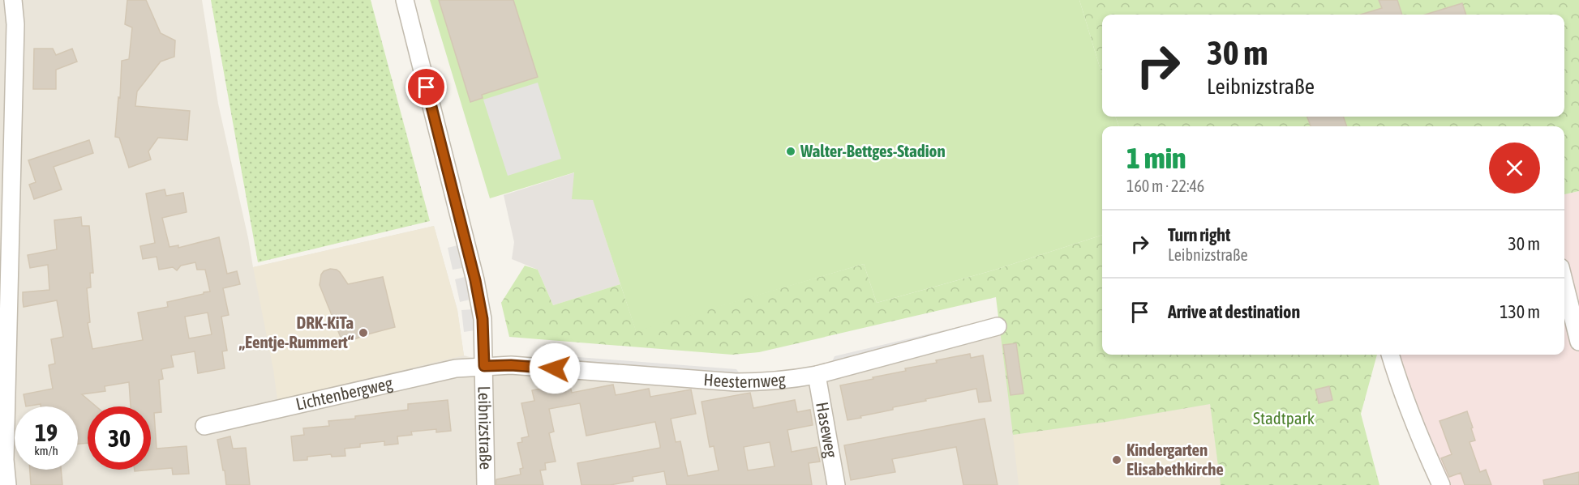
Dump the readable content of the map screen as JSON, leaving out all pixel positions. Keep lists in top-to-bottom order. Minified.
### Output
{"streets":{"street":["Heesternweg","Lichtenbergweg","Leibnizstraße","Haseweg"]},"crossings":[["Heesternweg","Lichtenbergweg"],["Heesternweg","Leibnizstraße"],["Heesternweg","Haseweg"],["Lichtenbergweg","Leibnizstraße"]],"parks":["Stadtpark"],"places":["Walter-Bettges-Stadion","DRK-KiTa „Eentje-Rummert“","Kindergarten Elisabethkirche"],"page":{"turn":["30 m","Leibnizstraße"],"heading":["1 min","160 m · 22:46"],"list":[{"name":"Turn right","note":"Leibnizstraße","value":"30 m"},{"name":"Arrive at destination","value":"130 m"}],"speed":"19 km/h","limit":"30"}}
